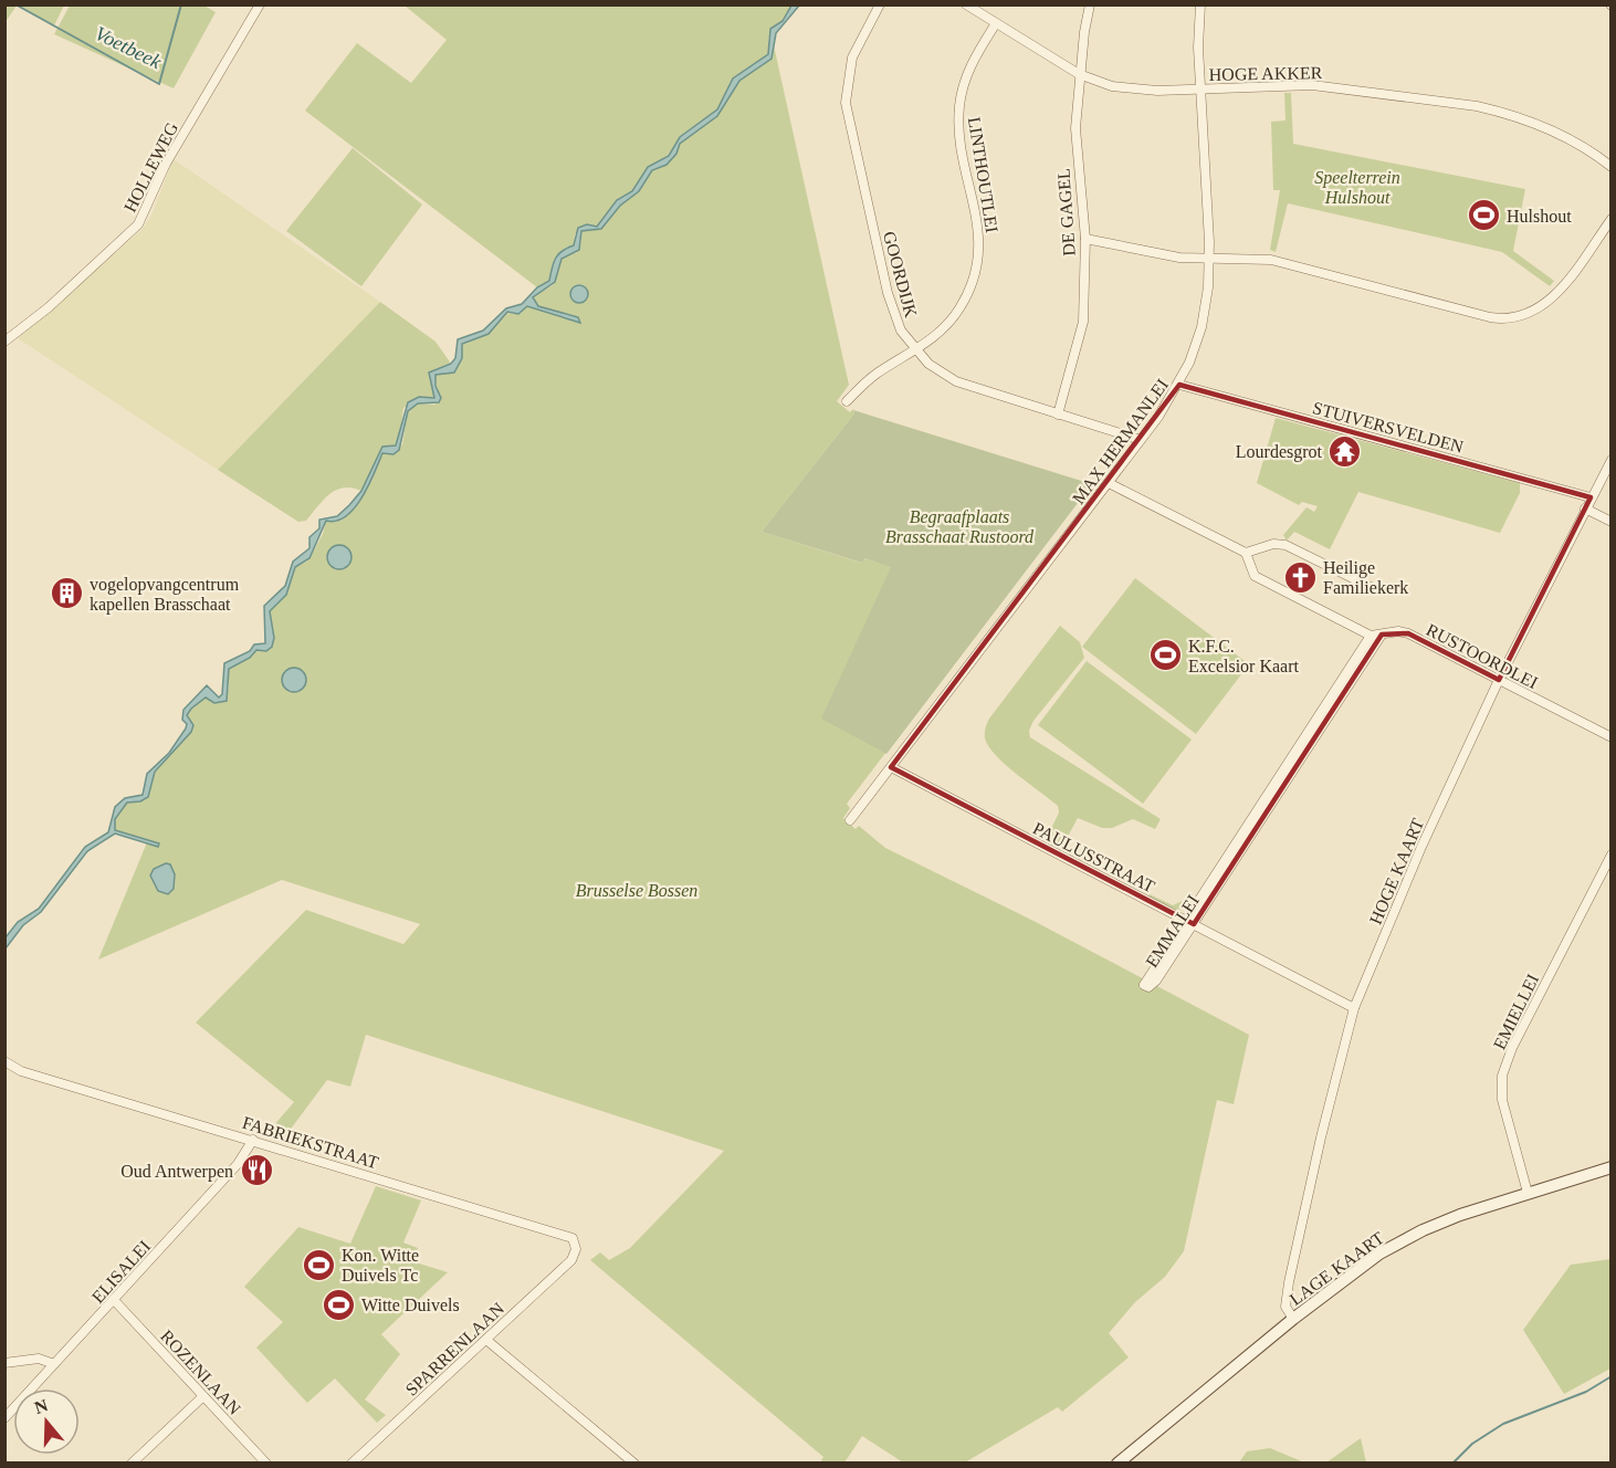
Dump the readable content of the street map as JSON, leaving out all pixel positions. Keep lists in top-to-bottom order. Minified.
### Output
{"streets":{"street":["HOGE AKKER","HOLLEWEG","LINTHOUTLEI","DE GAGEL","GOORDIJK","STUIVERSVELDEN","MAX HERMANLEI","RUSTOORDLEI","PAULUSSTRAAT","HOGE KAART","EMMALEI","EMIELLEI","FABRIEKSTRAAT","LAGE KAART","ELISALEI","SPARRENLAAN","ROZENLAAN"]},"crossings":[["HOGE AKKER","LINTHOUTLEI"],["HOGE AKKER","DE GAGEL"],["HOGE AKKER","MAX HERMANLEI"],["LINTHOUTLEI","GOORDIJK"],["DE GAGEL","GOORDIJK"],["GOORDIJK","MAX HERMANLEI"],["STUIVERSVELDEN","MAX HERMANLEI"],["STUIVERSVELDEN","HOGE KAART"],["MAX HERMANLEI","PAULUSSTRAAT"],["RUSTOORDLEI","HOGE KAART"],["RUSTOORDLEI","EMMALEI"],["PAULUSSTRAAT","HOGE KAART"],["PAULUSSTRAAT","EMMALEI"],["HOGE KAART","LAGE KAART"],["EMIELLEI","LAGE KAART"],["FABRIEKSTRAAT","ELISALEI"],["FABRIEKSTRAAT","SPARRENLAAN"],["ELISALEI","ROZENLAAN"]],"water":["Voetbeek"],"parks":["Speelterrein Hulshout","Begraafplaats Brasschaat Rustoord","Brusselse Bossen"],"places":{"sports":["Hulshout","K.F.C. Excelsior Kaart","Kon. Witte Duivels Tc","Witte Duivels"],"temple":["Lourdesgrot"],"church":["Heilige Familiekerk"],"building":["vogelopvangcentrum kapellen Brasschaat"],"restaurant":["Oud Antwerpen"]},"north":"top"}
